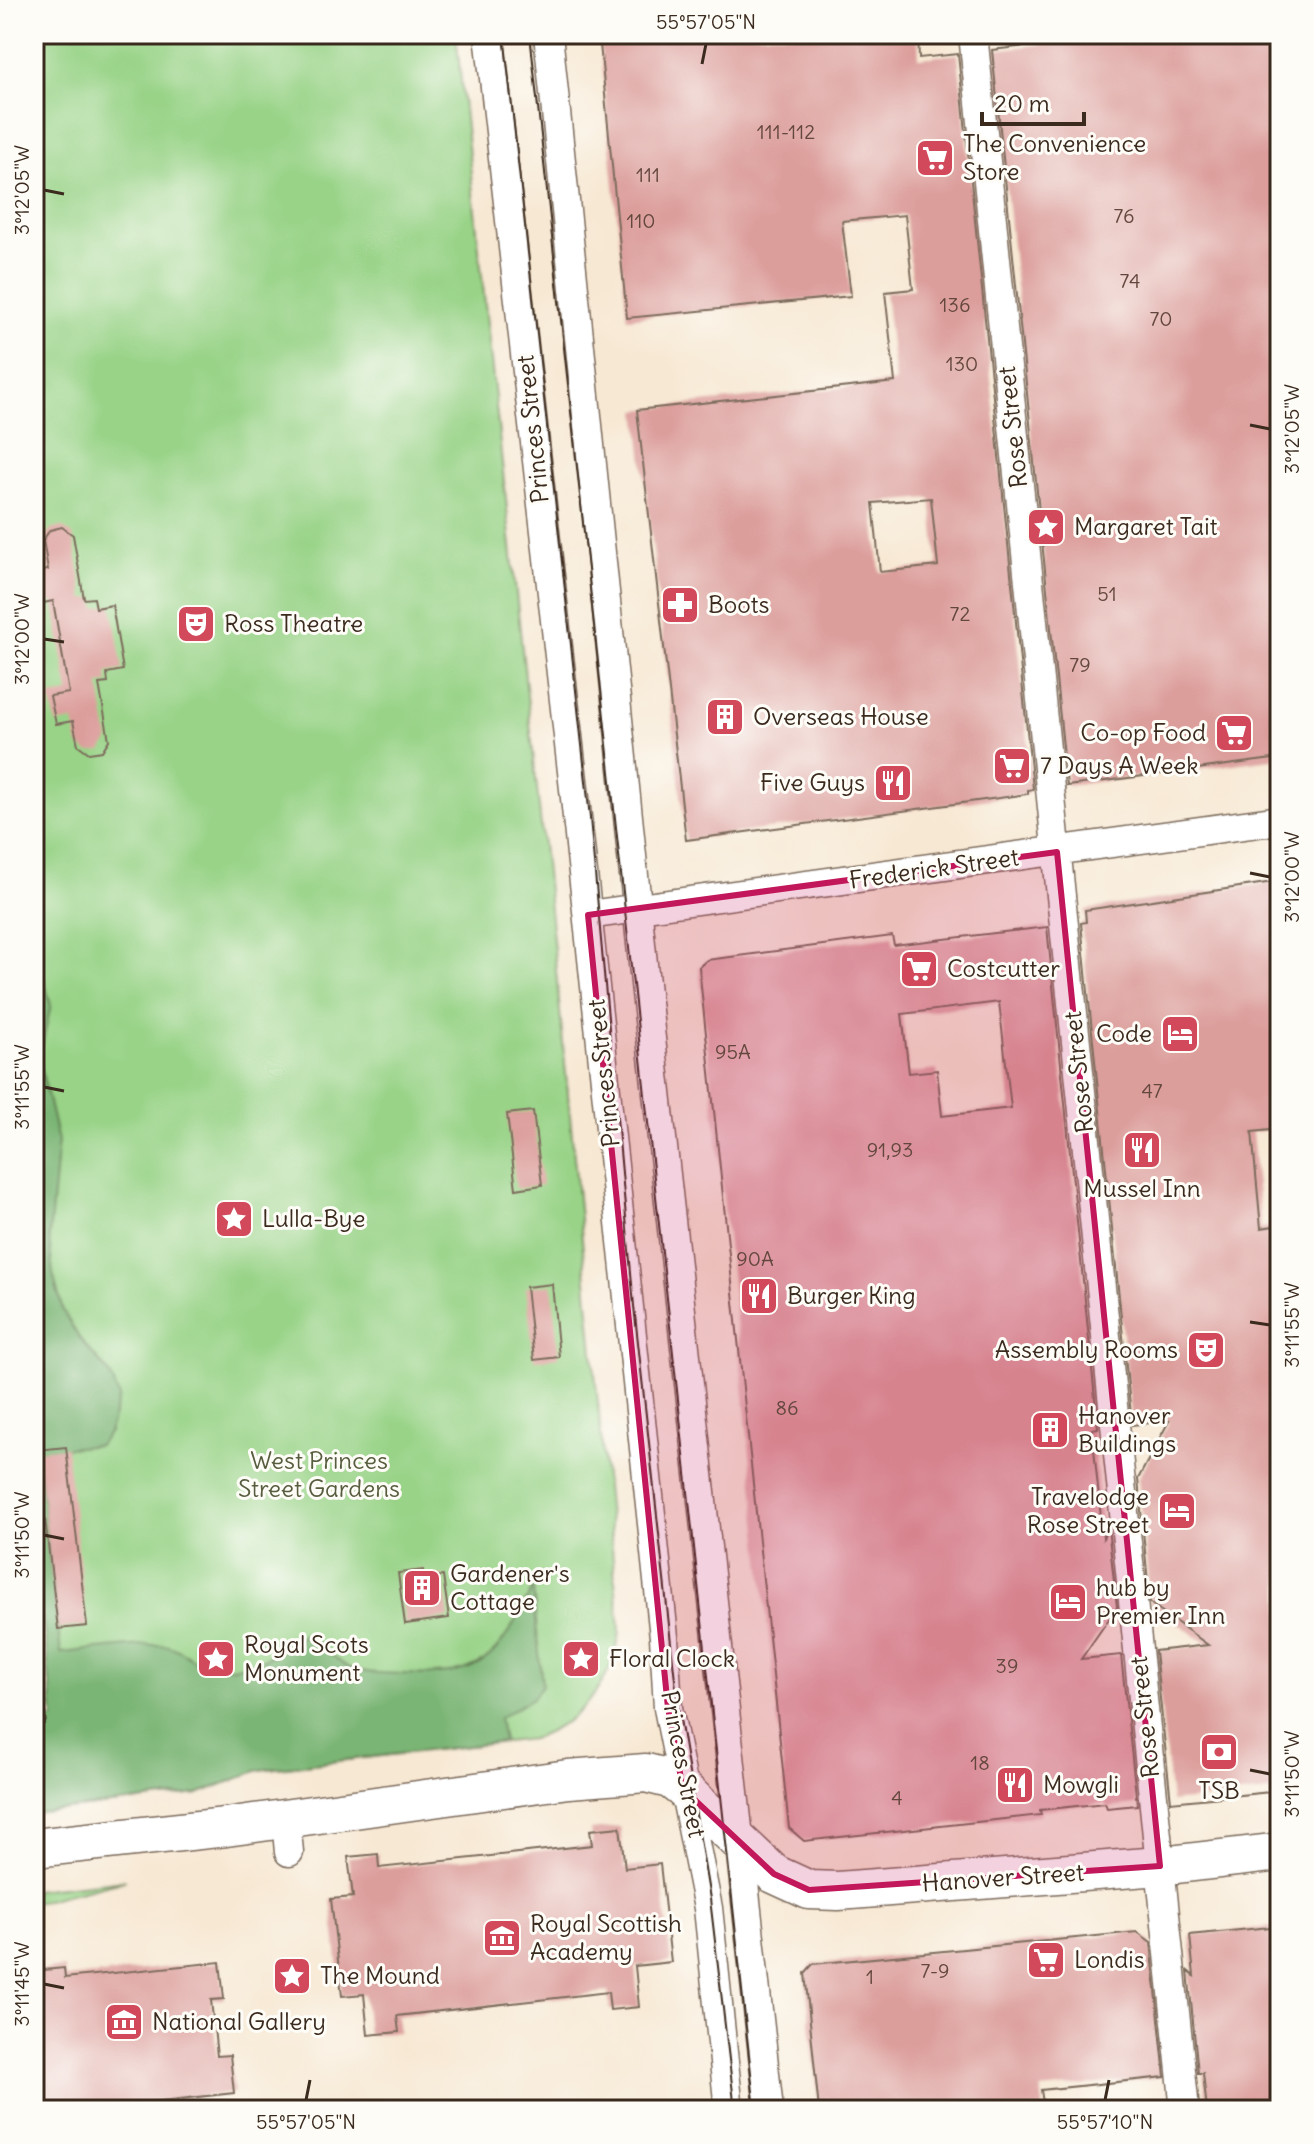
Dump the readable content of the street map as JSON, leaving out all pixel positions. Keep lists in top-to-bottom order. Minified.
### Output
{"streets":{"street":["Rose Street","Princes Street","Frederick Street","Hanover Street"]},"crossings":[["Rose Street","Frederick Street"],["Rose Street","Hanover Street"],["Princes Street","Frederick Street"],["Princes Street","Hanover Street"]],"parks":["West Princes Street Gardens"],"places":{"supermarket":["The Convenience Store","Co-op Food","7 Days A Week","Costcutter","Londis"],"place":["Margaret Tait","Lulla-Bye","Royal Scots Monument","Floral Clock","The Mound"],"pharmacy":["Boots"],"theatre":["Ross Theatre","Assembly Rooms"],"building":["Overseas House","Hanover Buildings","Gardener's Cottage"],"restaurant":["Five Guys","Mussel Inn","Burger King","Mowgli"],"hotel":["Code","Travelodge Rose Street","hub by Premier Inn"],"bank":["TSB"],"museum":["Royal Scottish Academy","National Gallery"]},"house_numbers":["111-112","111","76","110","74","136","70","130","51","72","79","95A","47","91,93","90A","86","39","18","4","7-9","1"],"scale_bar":"20 m","coordinates":["55°57'05\"N","3°12'05\"W","3°12'00\"W","3°11'55\"W","3°11'50\"W","3°11'45\"W","55°57'10\"N"]}
